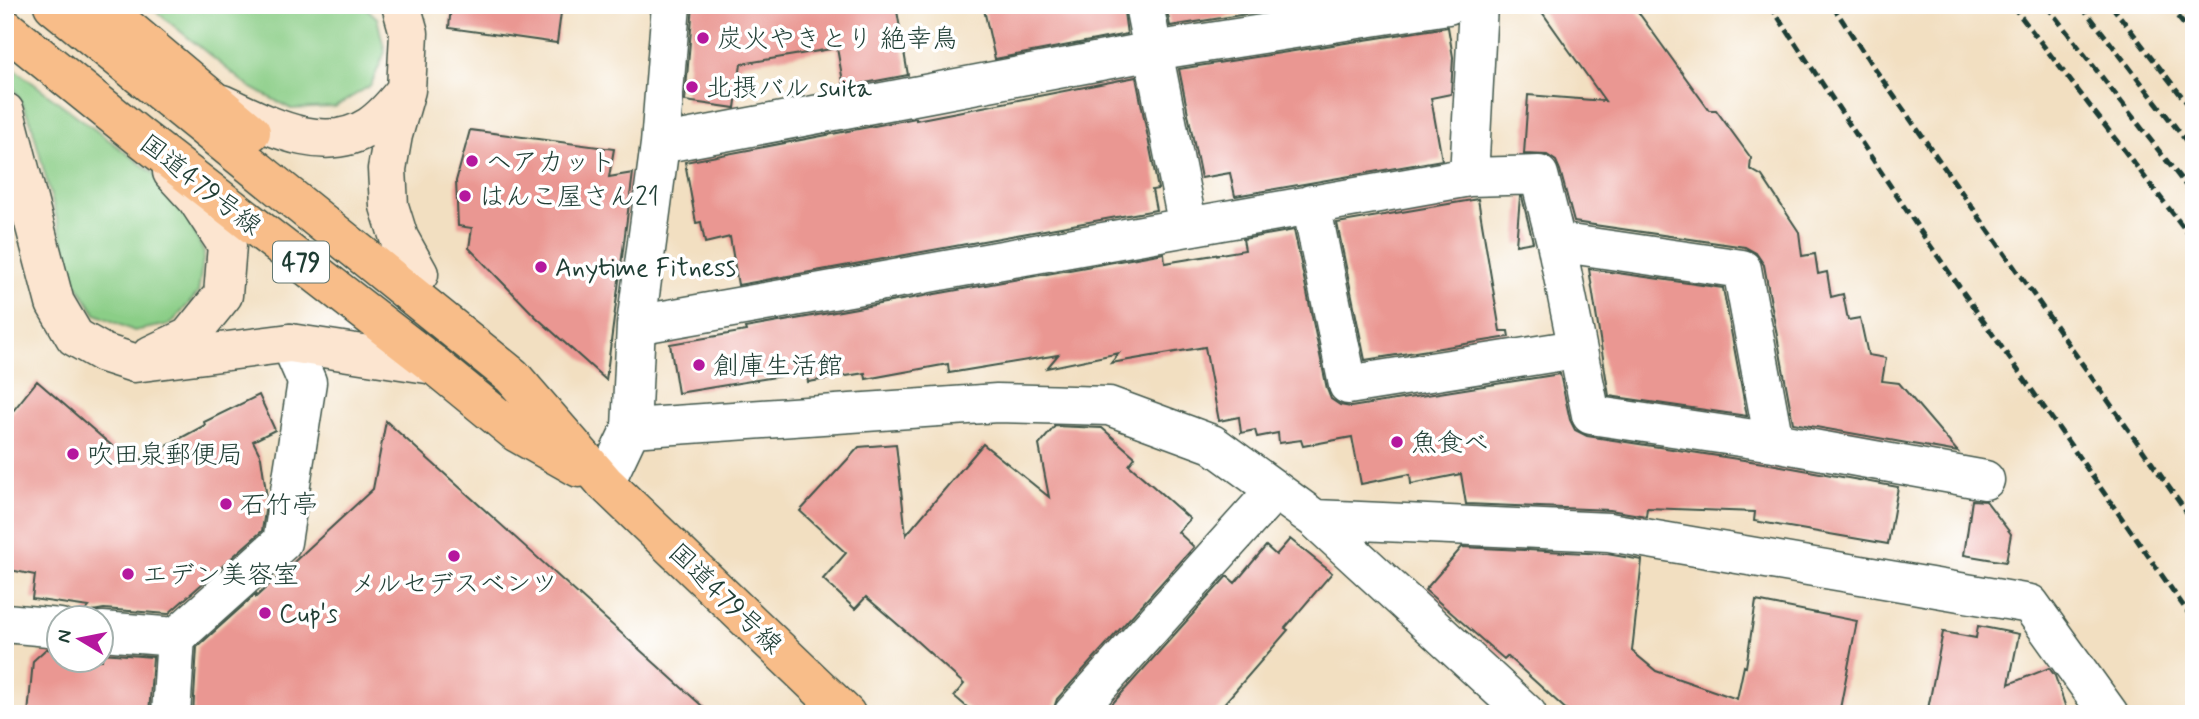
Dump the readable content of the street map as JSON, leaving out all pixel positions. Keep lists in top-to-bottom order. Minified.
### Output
{"streets":{"highway":["国道479号線","479"]},"crossings":[["国道479号線","479"]],"places":["炭火やきとり 絶幸鳥","北摂バル suita","ヘアカット","はんこ屋さん21","Anytime Fitness","創庫生活館","魚食べ","吹田泉郵便局","石竹亭","メルセデスベンツ","エデン美容室","Cup's"],"north":"left"}
